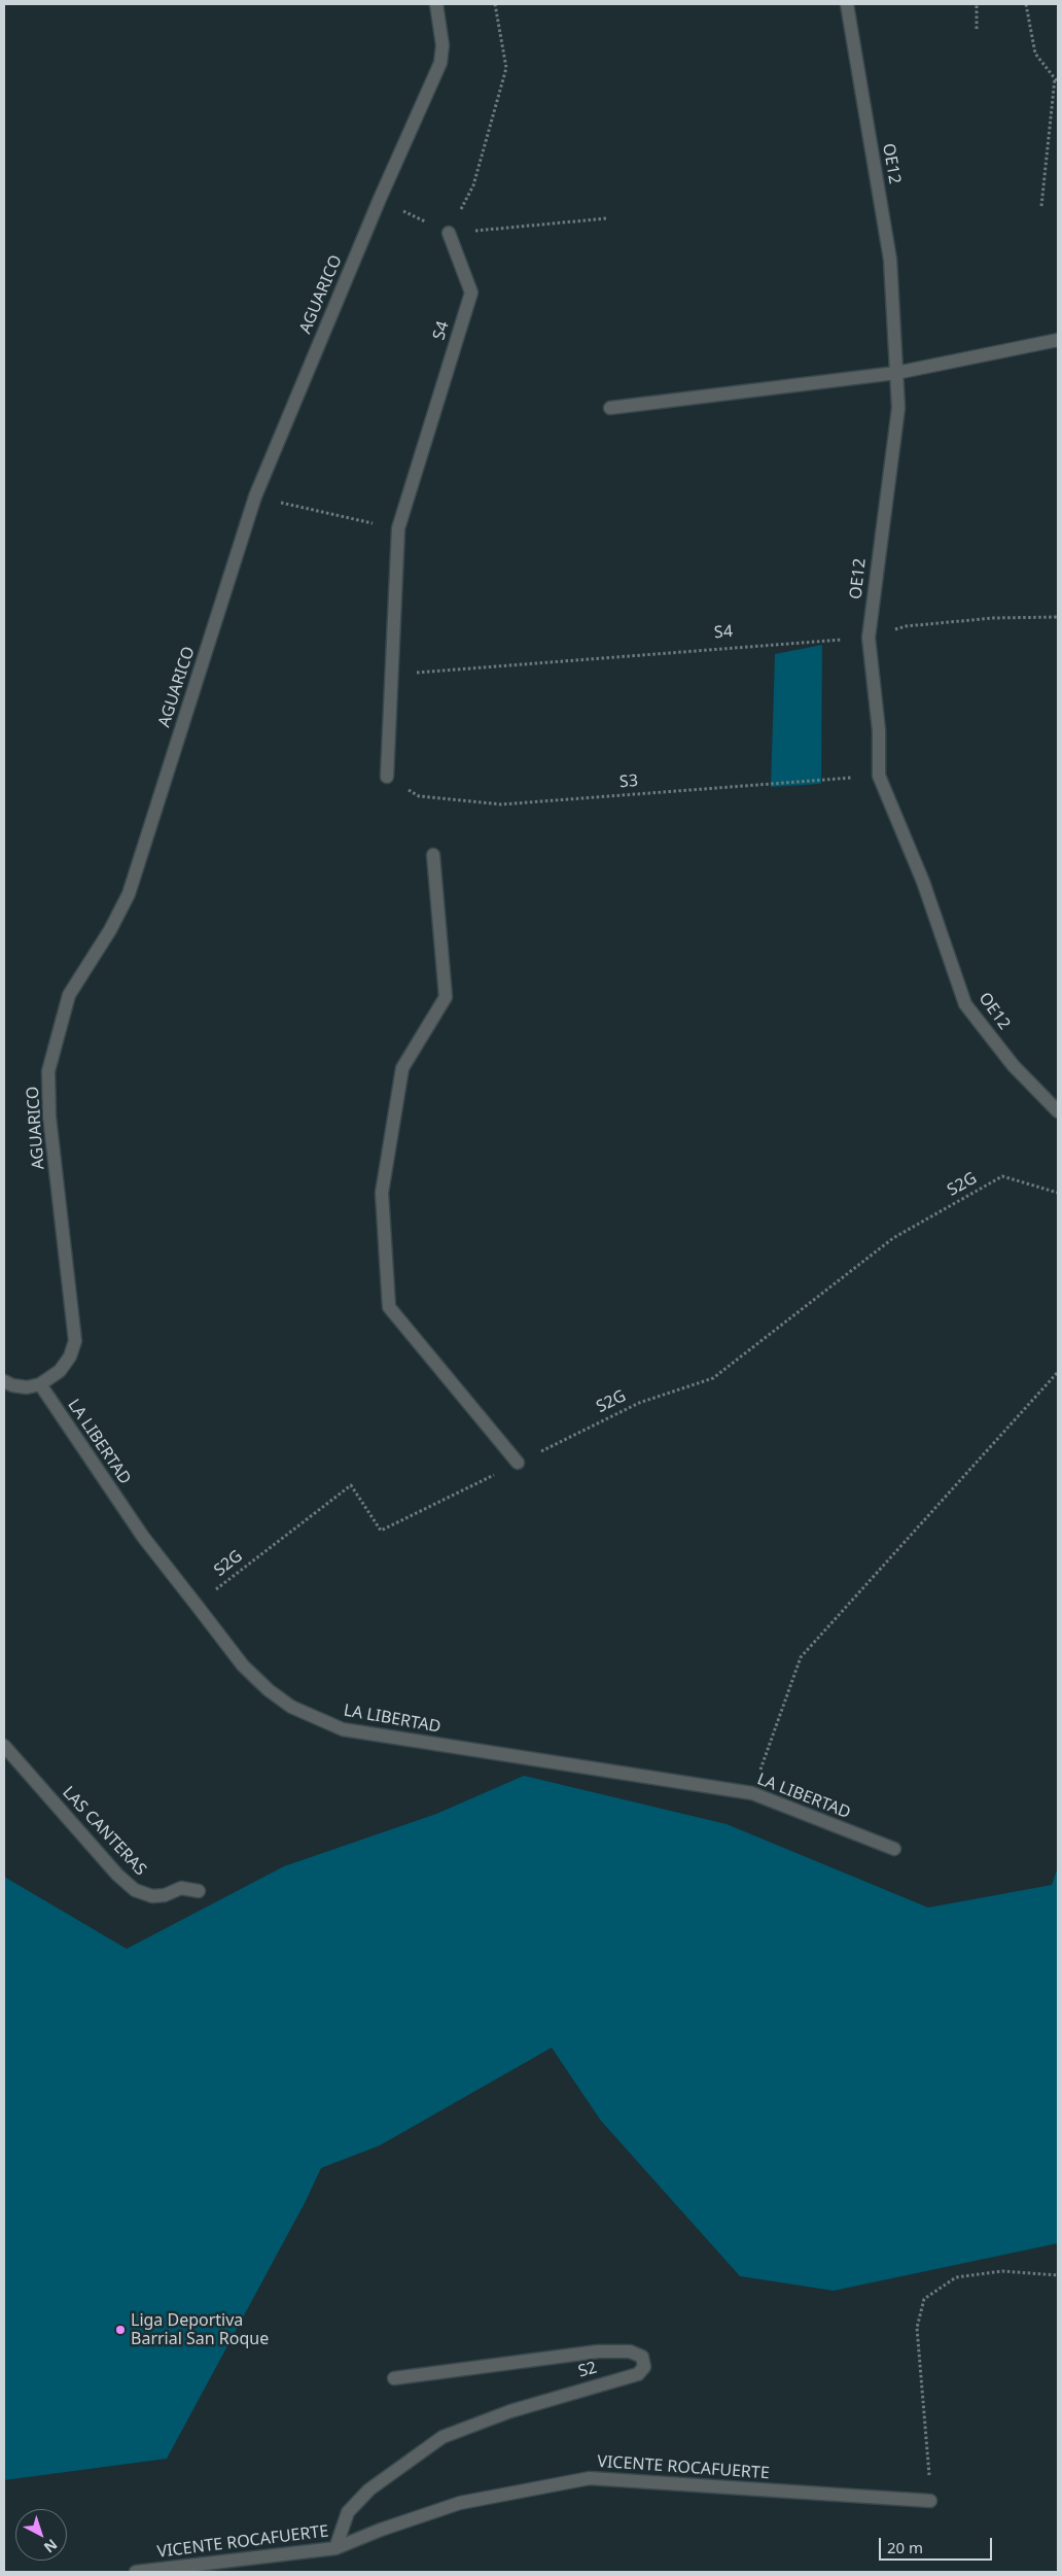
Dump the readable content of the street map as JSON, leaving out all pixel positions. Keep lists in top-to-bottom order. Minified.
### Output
{"streets":{"street":["OE12","AGUARICO","S4","LA LIBERTAD","LAS CANTERAS","S2","VICENTE ROCAFUERTE"],"path":["S3","S2G"]},"crossings":[["OE12","S4"],["OE12","S3"],["AGUARICO","LA LIBERTAD"],["S4","S3"],["S2G","LA LIBERTAD"],["S2","VICENTE ROCAFUERTE"]],"places":["Liga Deportiva Barrial San Roque"],"scale_bar":"20 m","north":"bottom right"}
